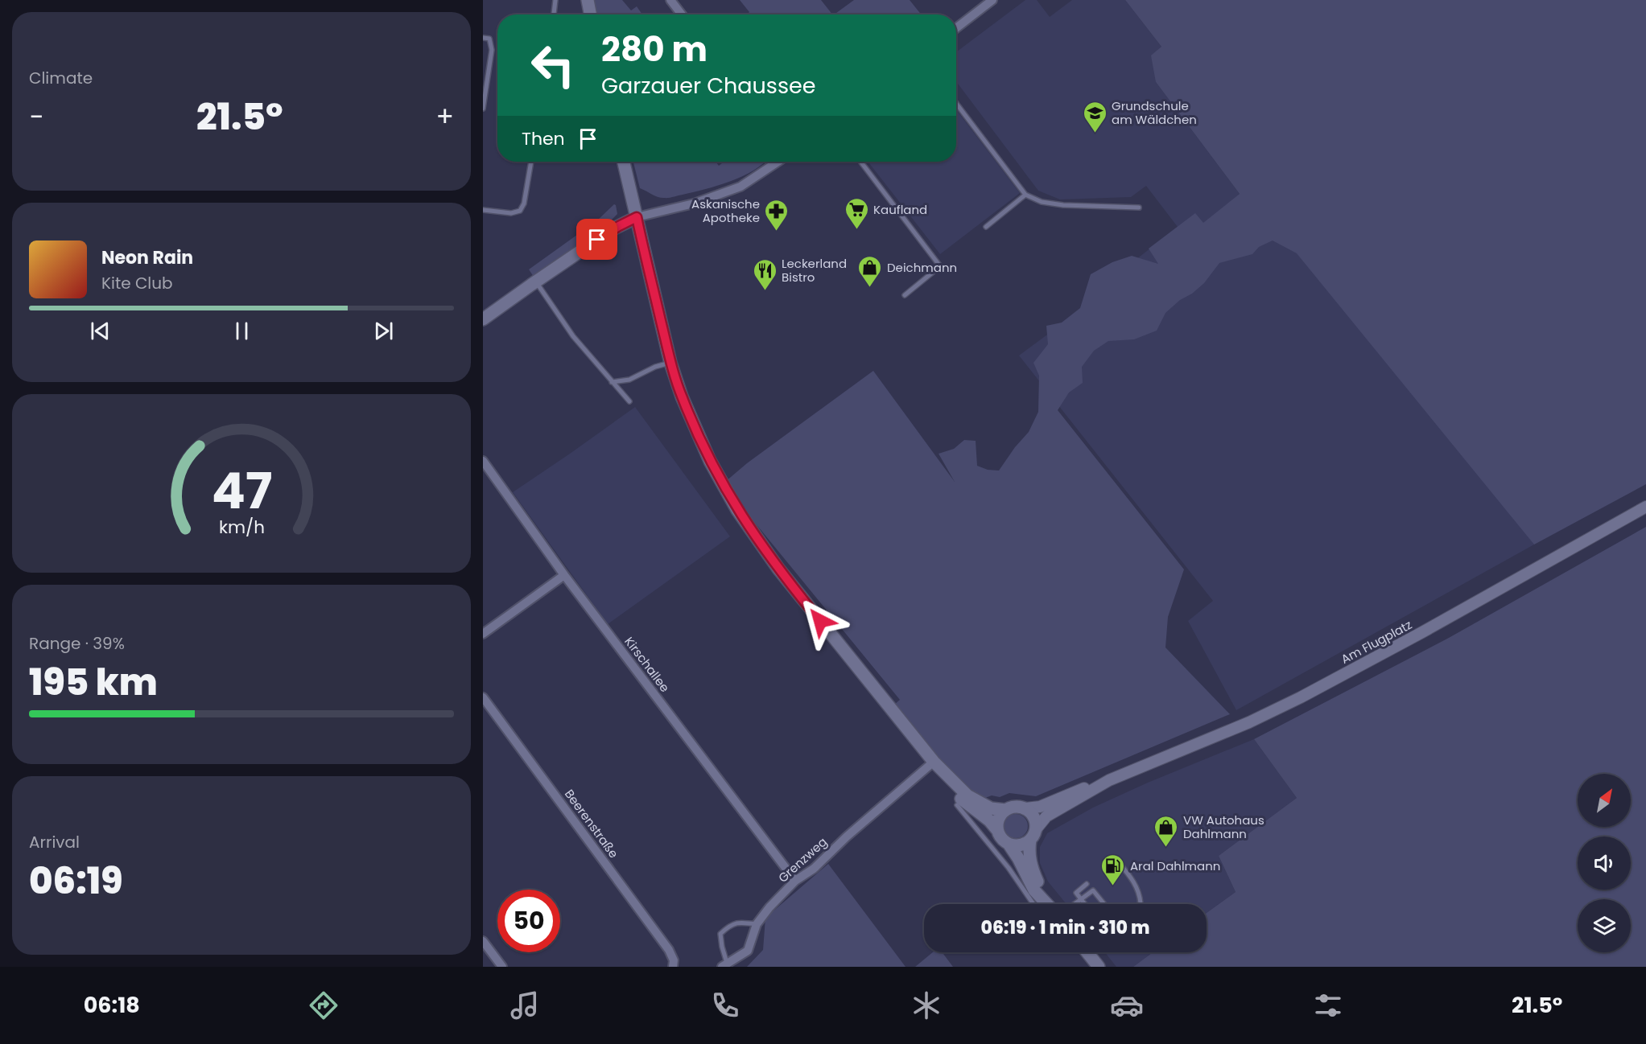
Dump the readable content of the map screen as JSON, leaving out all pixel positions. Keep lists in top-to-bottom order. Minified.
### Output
{"streets":{"street":["Am Flugplatz","Kirschallee","Beerenstraße","Grenzweg"]},"crossings":[["Kirschallee","Grenzweg"]],"places":{"school or university":["Grundschule am Wäldchen"],"supermarket":["Kaufland"],"pharmacy":["Askanische Apotheke"],"shop":["Deichmann","VW Autohaus Dahlmann"],"restaurant":["Leckerland Bistro"],"fuel station":["Aral Dahlmann"]},"north":"top right","page":{"tile":["Climate",["Range · 39%","195 km"],["Arrival","06:19"]],"turn":["280 m","Garzauer Chaussee"],"heat":["−","21.5°","+"],"then":"Then","song":["Neon Rain","Kite Club"],"limit":"50","trip":"06:19 · 1 min · 310 m","tabs":["06:18","21.5°"],"gauge":["47","km/h"]}}
